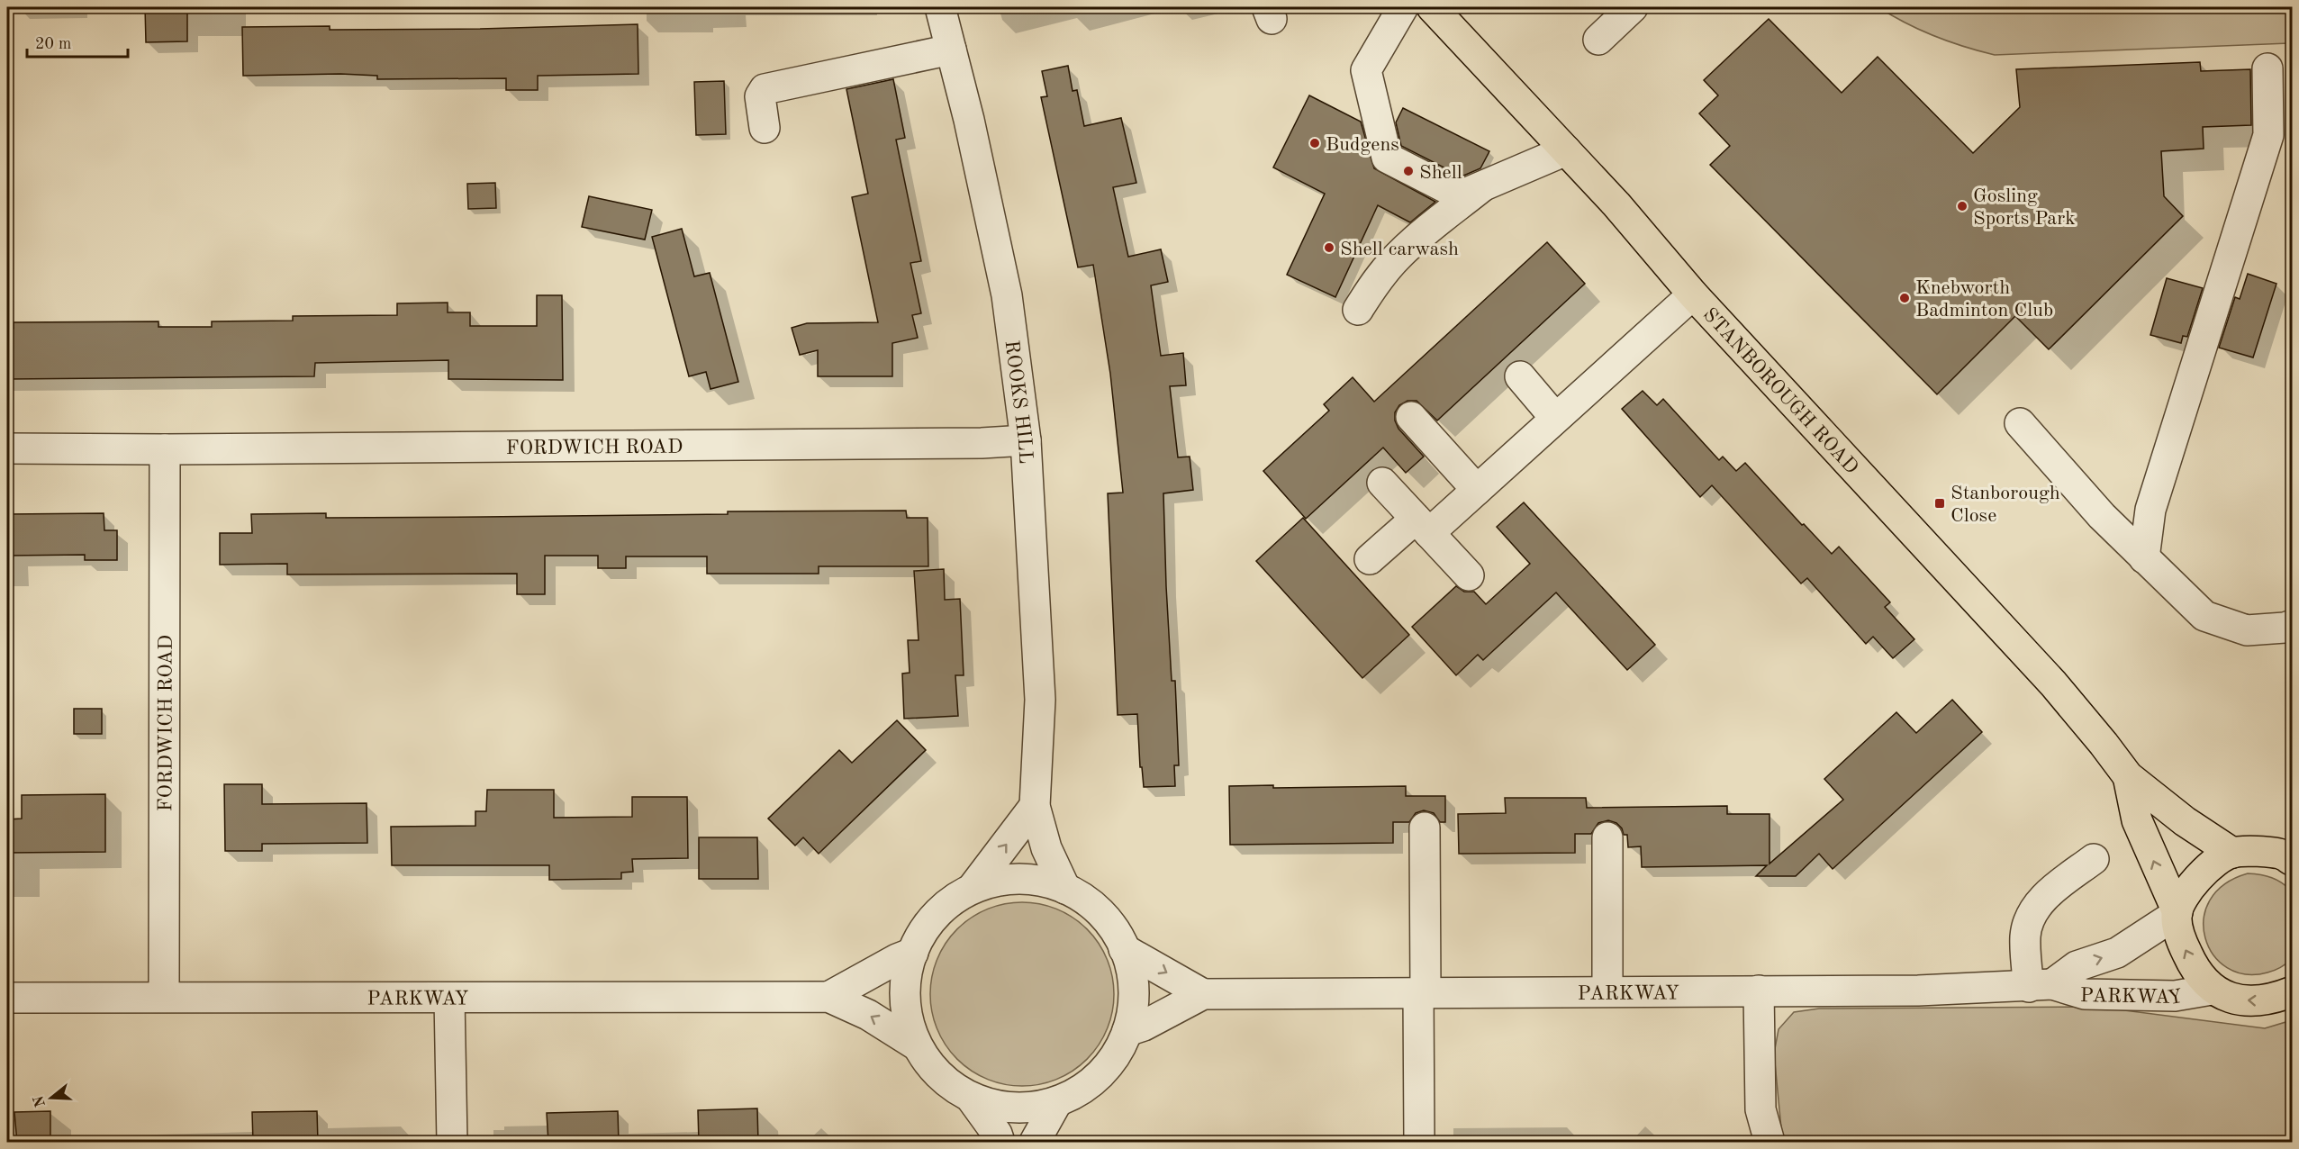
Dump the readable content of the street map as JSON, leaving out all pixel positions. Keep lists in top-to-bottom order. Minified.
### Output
{"streets":{"main road":["STANBOROUGH ROAD"],"street":["ROOKS HILL","FORDWICH ROAD","PARKWAY"]},"crossings":[["STANBOROUGH ROAD","PARKWAY"],["ROOKS HILL","FORDWICH ROAD"],["FORDWICH ROAD","PARKWAY"]],"places":{"other":["Budgens","Shell","Gosling Sports Park","Shell carwash","Knebworth Badminton Club"],"transit":["Stanborough Close"]},"scale_bar":"20 m","north":"left"}
